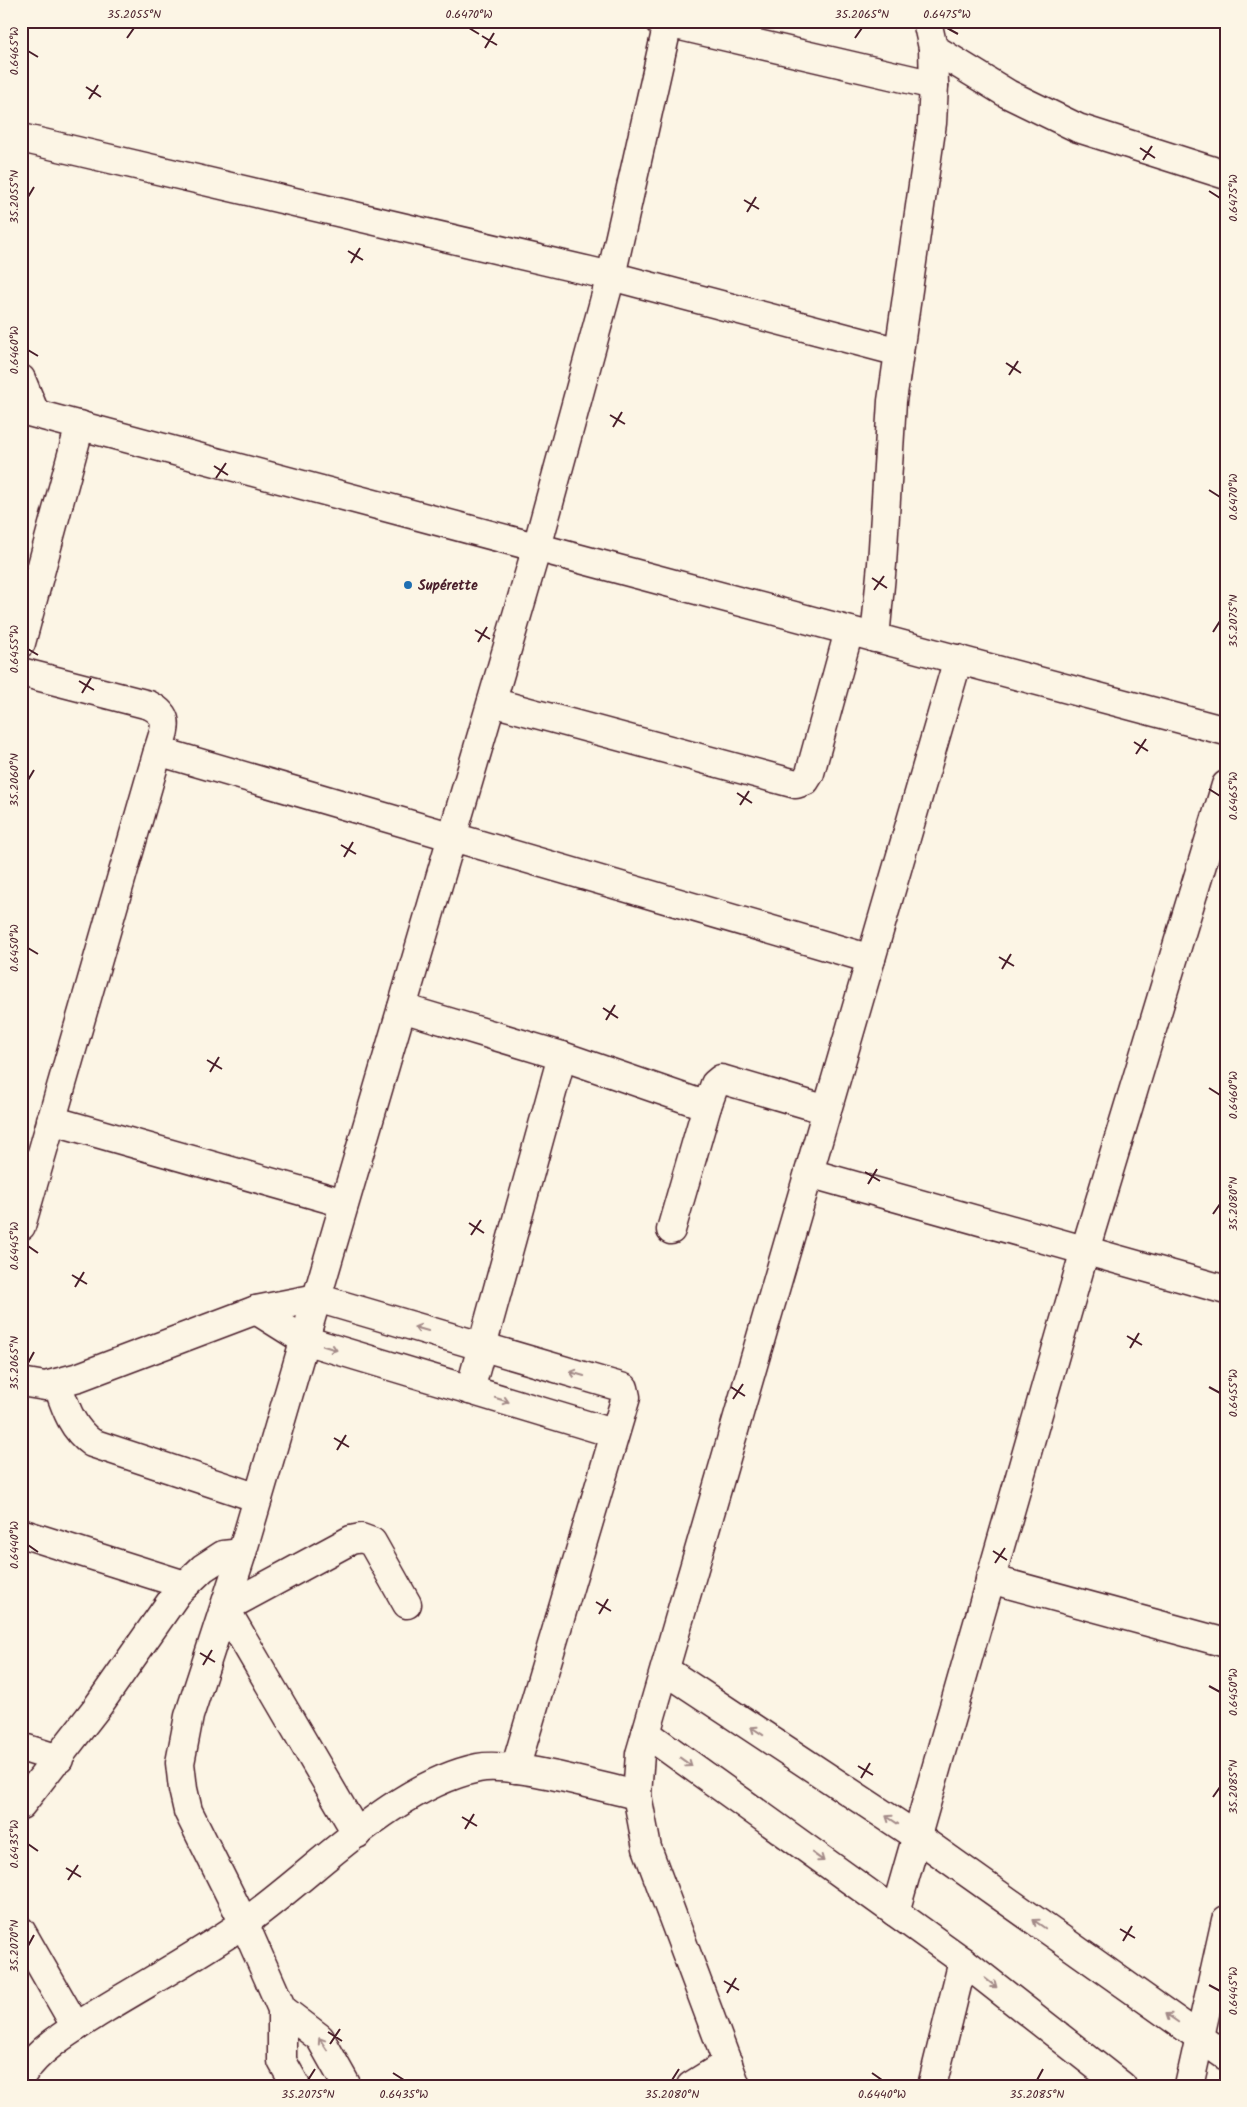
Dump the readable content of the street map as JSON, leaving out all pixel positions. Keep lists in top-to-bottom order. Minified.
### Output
{"places":["Supérette"],"coordinates":["35.2055°N","0.6470°W","35.2065°N","0.6475°W","0.6465°W","0.6460°W","35.2075°N","0.6455°W","35.2060°N","0.6450°W","35.2080°N","0.6445°W","0.6440°W","35.2085°N","0.6435°W","35.2070°N"]}
